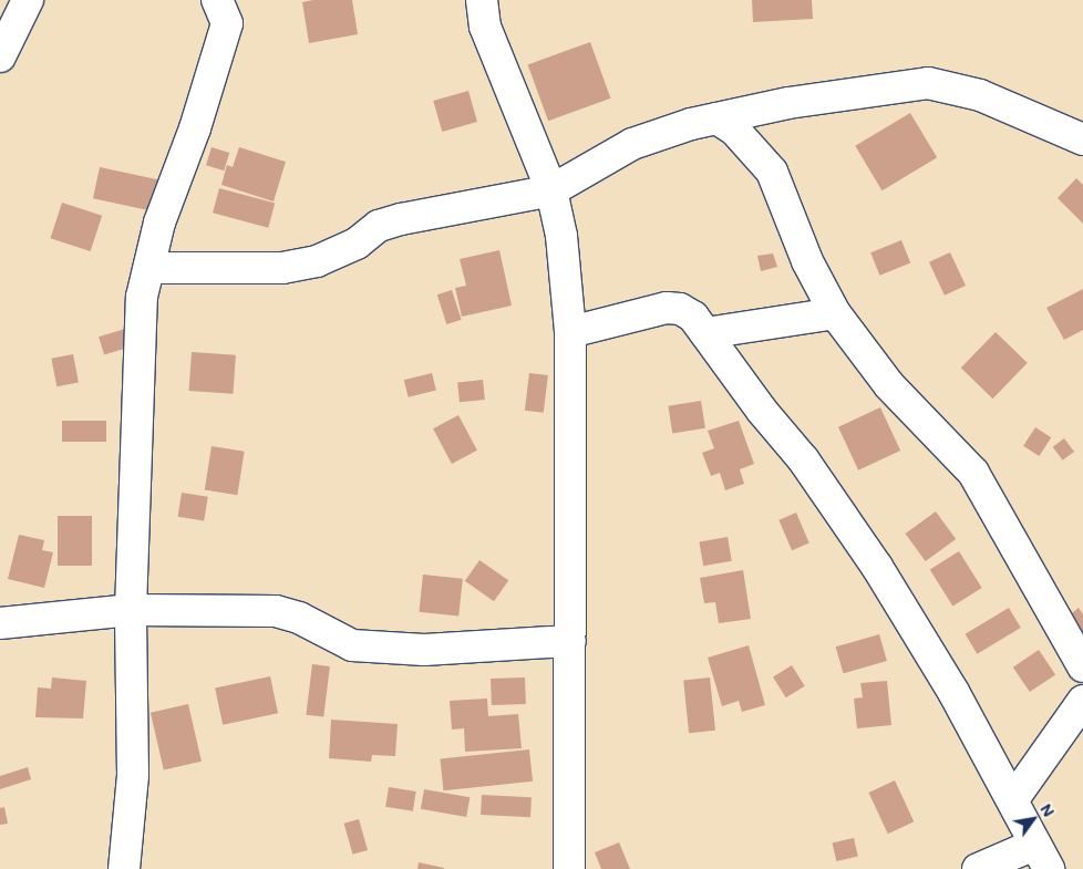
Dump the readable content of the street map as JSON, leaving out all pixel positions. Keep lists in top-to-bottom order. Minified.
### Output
{"north":"top right"}
